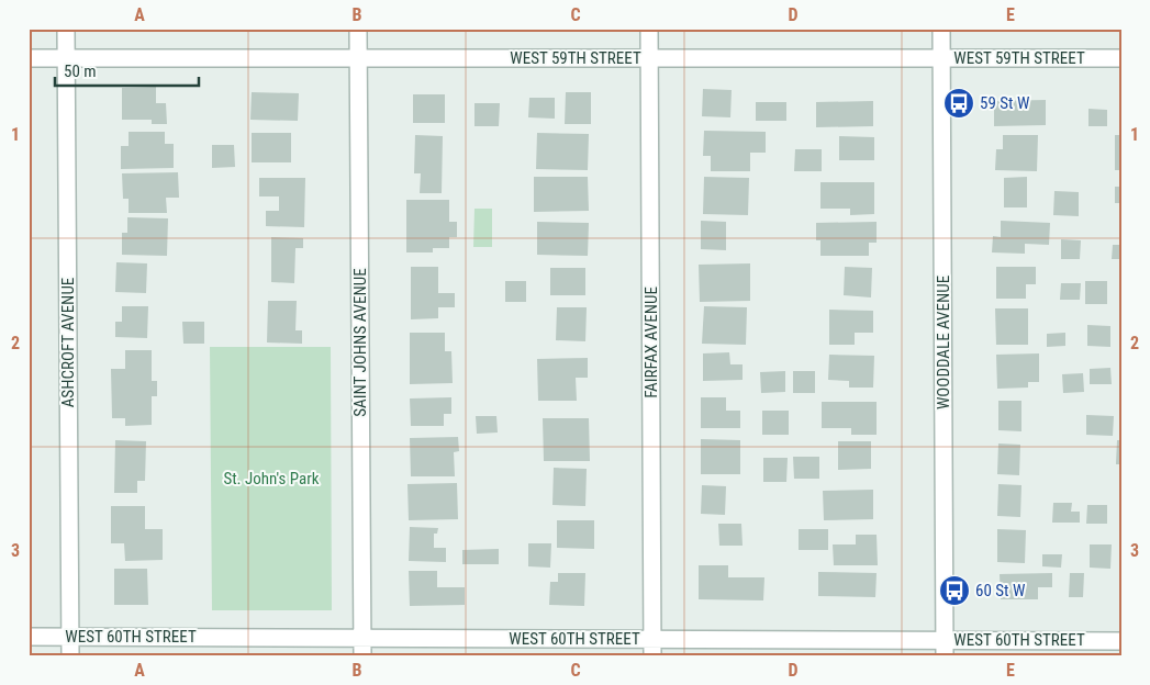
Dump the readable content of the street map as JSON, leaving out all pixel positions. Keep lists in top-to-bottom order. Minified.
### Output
{"streets":{"street":["WEST 59TH STREET","ASHCROFT AVENUE","SAINT JOHNS AVENUE","FAIRFAX AVENUE","WOODDALE AVENUE","WEST 60TH STREET"]},"crossings":[["WEST 59TH STREET","ASHCROFT AVENUE"],["WEST 59TH STREET","SAINT JOHNS AVENUE"],["WEST 59TH STREET","FAIRFAX AVENUE"],["WEST 59TH STREET","WOODDALE AVENUE"],["ASHCROFT AVENUE","WEST 60TH STREET"],["SAINT JOHNS AVENUE","WEST 60TH STREET"],["FAIRFAX AVENUE","WEST 60TH STREET"],["WOODDALE AVENUE","WEST 60TH STREET"]],"parks":["St. John's Park"],"places":{"bus stop":["59 St W","60 St W"]},"scale_bar":"50 m","grid":{"columns":["A","B","C","D","E"],"rows":["1","2","3"]}}
